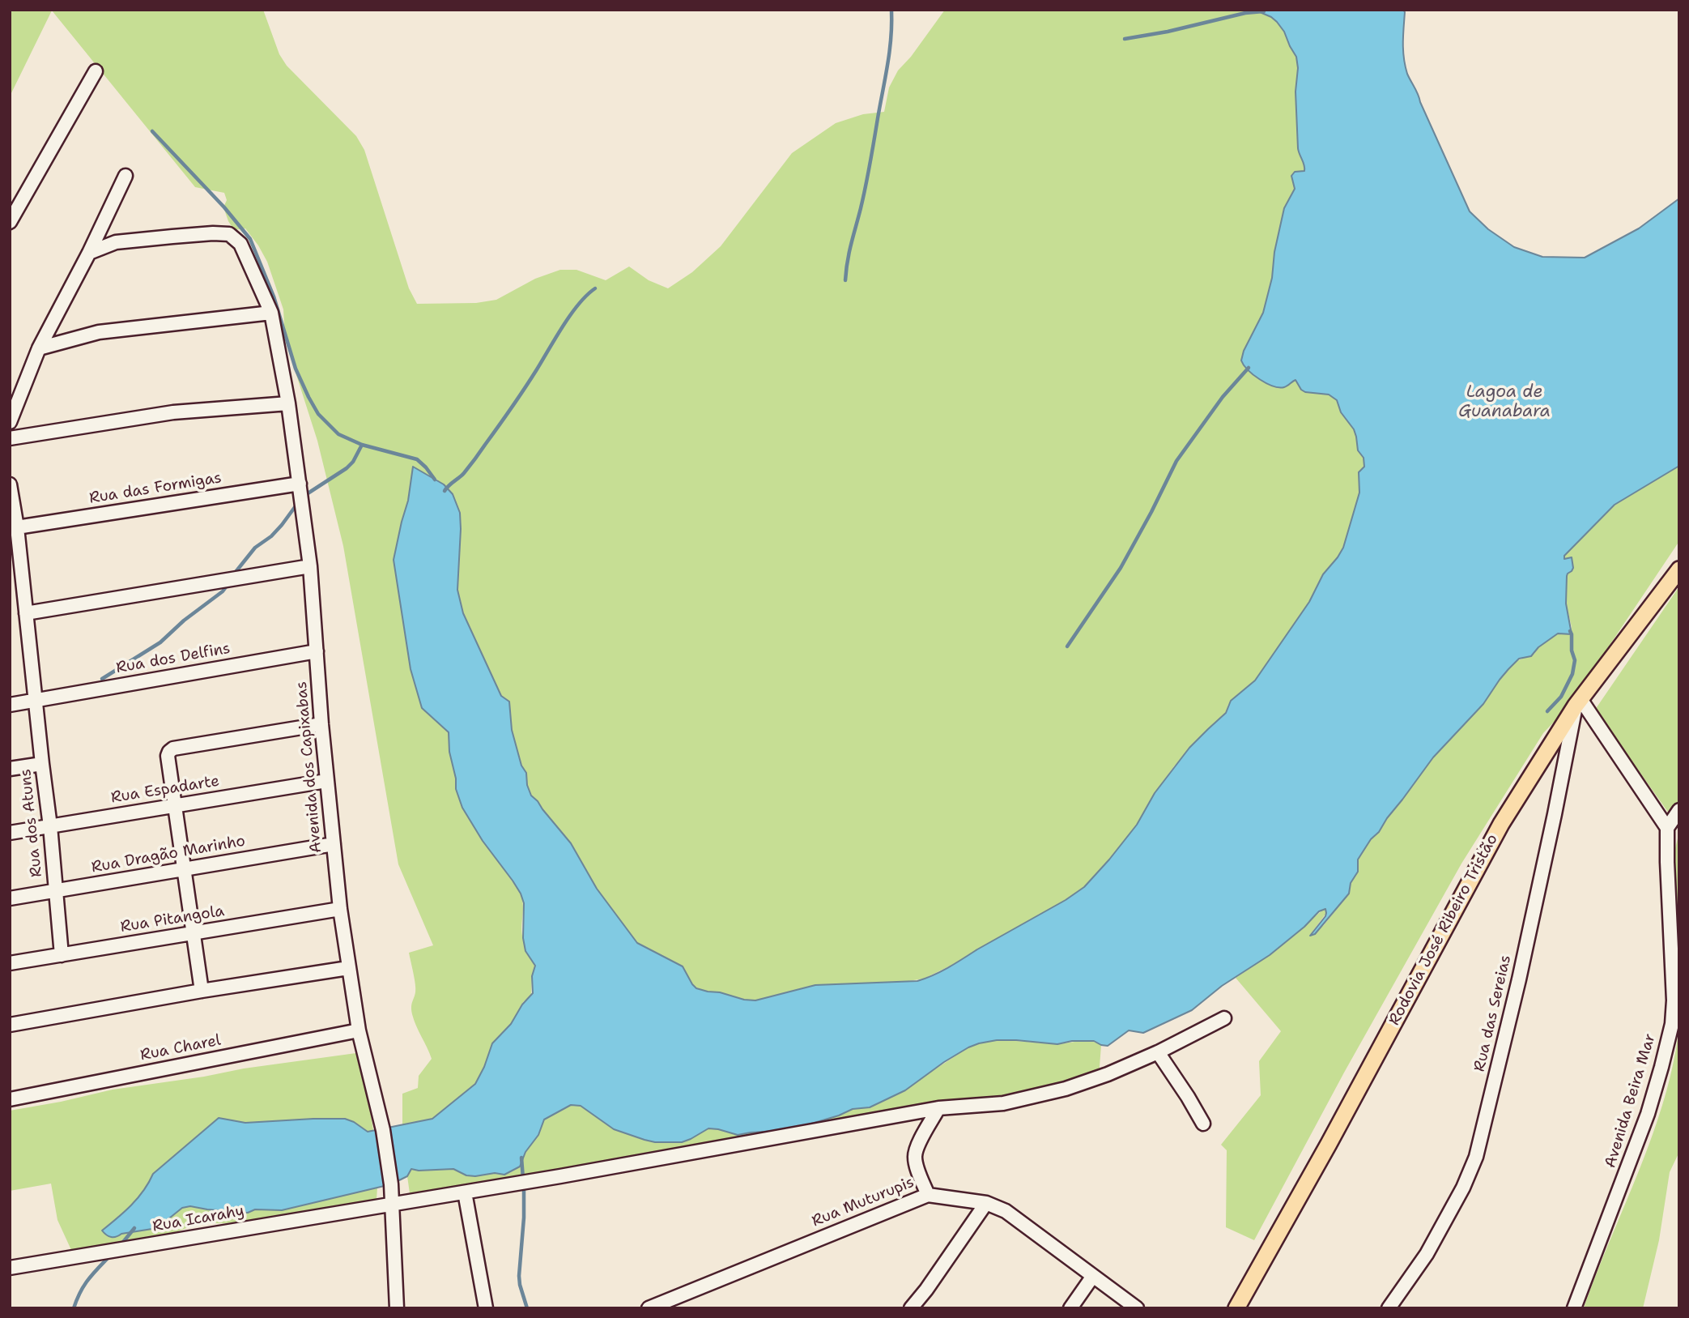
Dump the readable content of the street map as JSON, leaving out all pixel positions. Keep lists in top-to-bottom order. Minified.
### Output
{"streets":{"main road":["Rodovia José Ribeiro Tristão"],"street":["Rua das Formigas","Rua dos Delfins","Avenida dos Capixabas","Rua Espadarte","Rua dos Atuns","Rua Dragão Marinho","Rua Pitangola","Rua das Sereias","Rua Charel","Avenida Beira Mar","Rua Muturupis","Rua Icarahy"]},"crossings":[["Rua das Formigas","Avenida dos Capixabas"],["Rua das Formigas","Rua dos Atuns"],["Rua dos Delfins","Avenida dos Capixabas"],["Rua dos Delfins","Rua dos Atuns"],["Avenida dos Capixabas","Rua Espadarte"],["Avenida dos Capixabas","Rua Dragão Marinho"],["Avenida dos Capixabas","Rua Pitangola"],["Avenida dos Capixabas","Rua Charel"],["Avenida dos Capixabas","Rua Icarahy"],["Rua Espadarte","Rua dos Atuns"],["Rua dos Atuns","Rua Dragão Marinho"],["Rua dos Atuns","Rua Pitangola"],["Rodovia José Ribeiro Tristão","Rua das Sereias"]],"water":["Lagoa de Guanabara"]}
